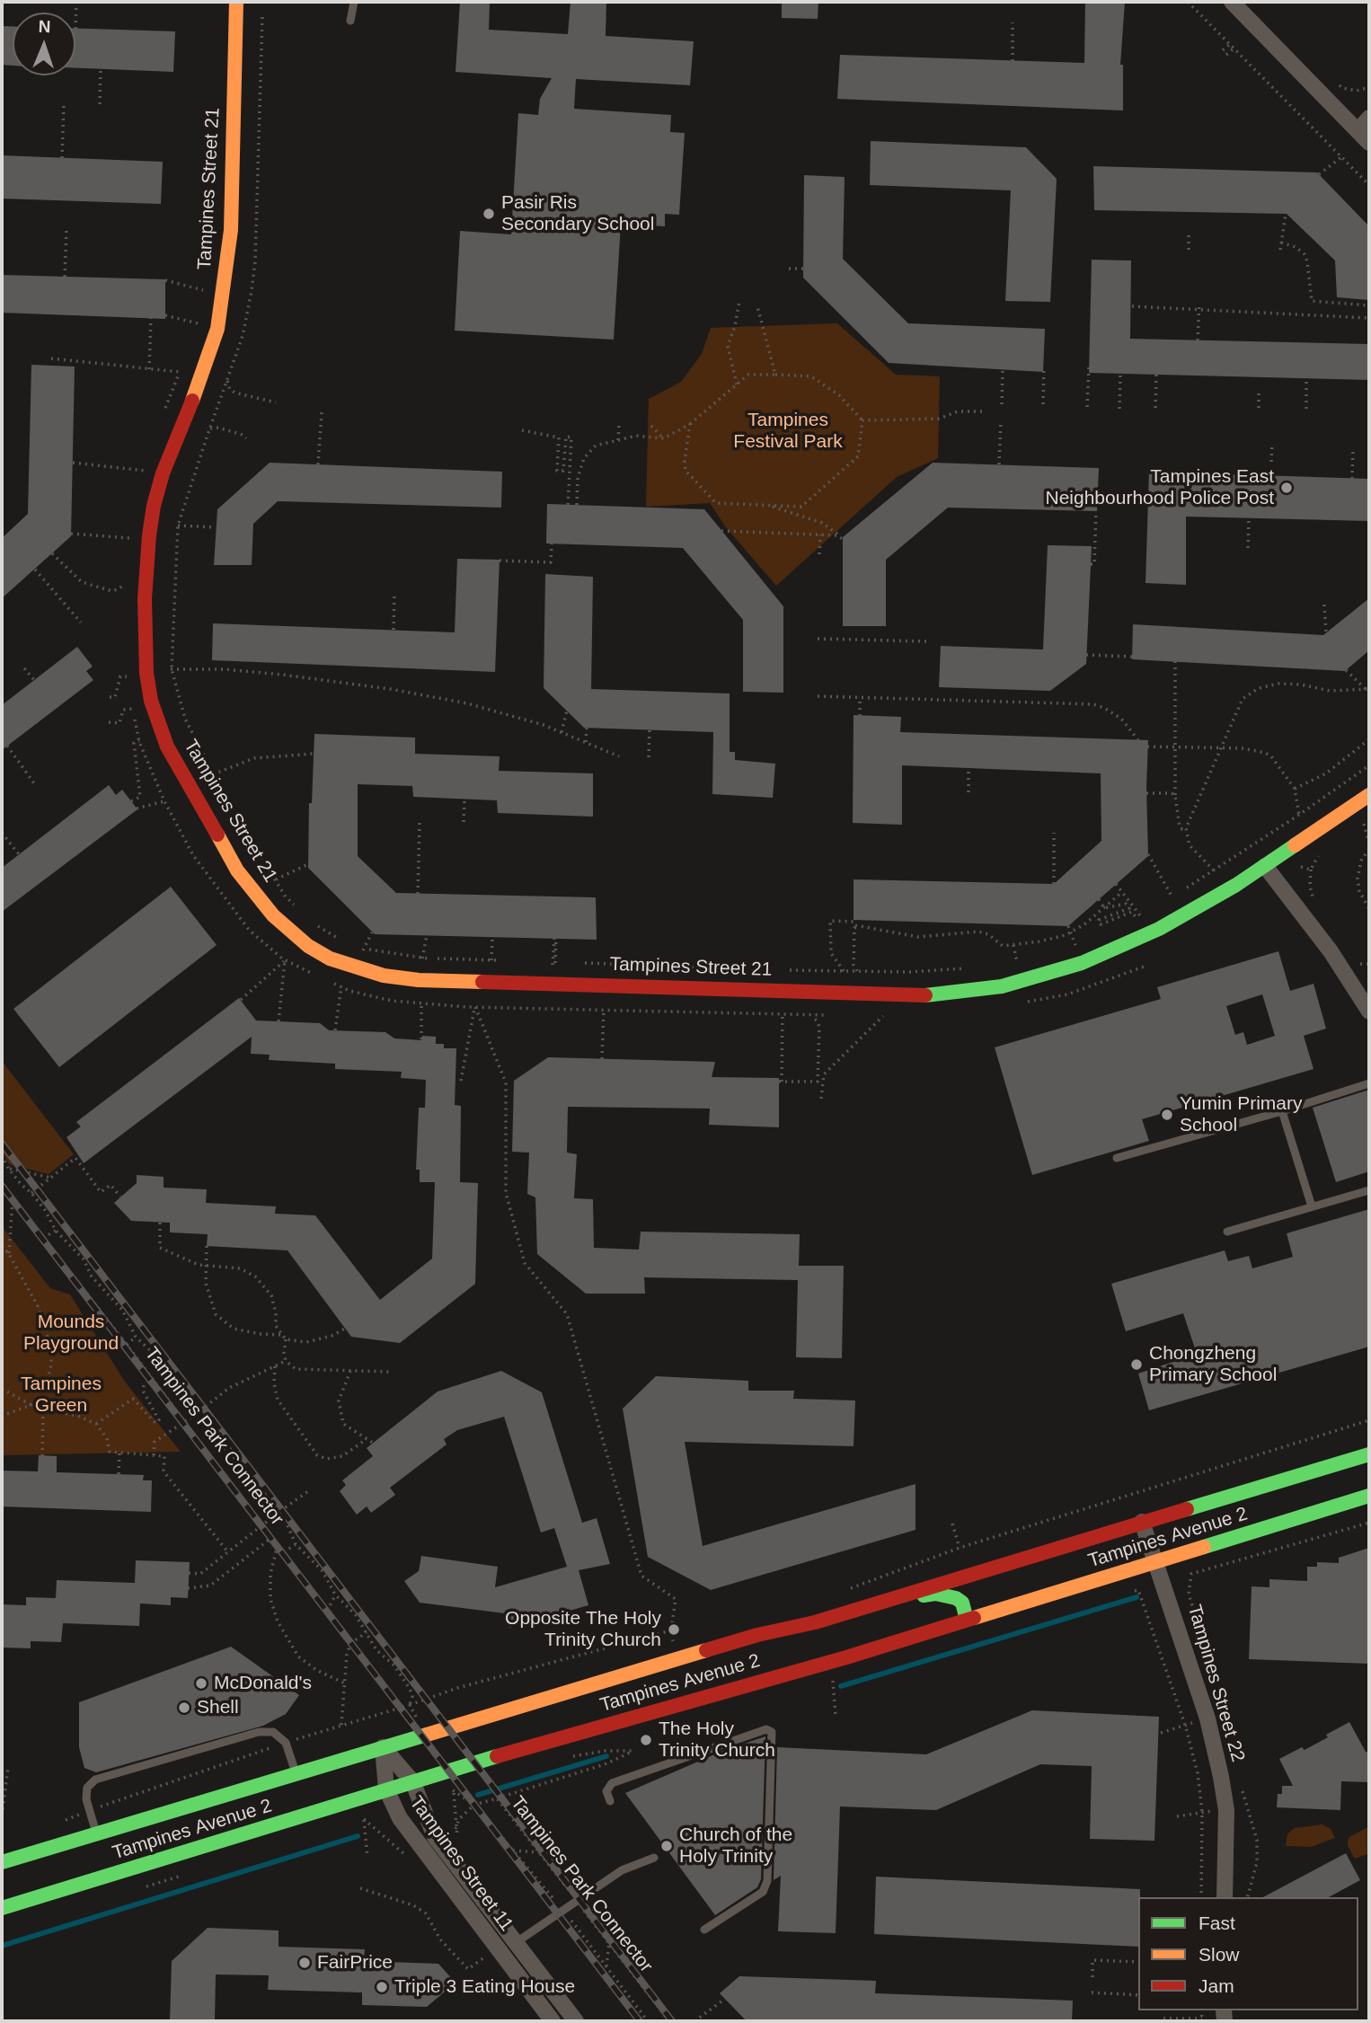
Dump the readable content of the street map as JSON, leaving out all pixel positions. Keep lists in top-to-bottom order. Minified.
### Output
{"streets":{"main road":["Tampines Street 21","Tampines Avenue 2"],"street":["Tampines Street 22","Tampines Street 11"],"path":["Tampines Park Connector"]},"crossings":[["Tampines Avenue 2","Tampines Street 22"],["Tampines Avenue 2","Tampines Street 11"]],"parks":["Tampines Festival Park","Mounds Playground","Tampines Green"],"places":["Pasir Ris Secondary School","Tampines East Neighbourhood Police Post","Yumin Primary School","Chongzheng Primary School","Opposite The Holy Trinity Church","McDonald's","Shell","The Holy Trinity Church","Church of the Holy Trinity","FairPrice","Triple 3 Eating House"],"legend":["Fast","Slow","Jam"],"north":"top"}
